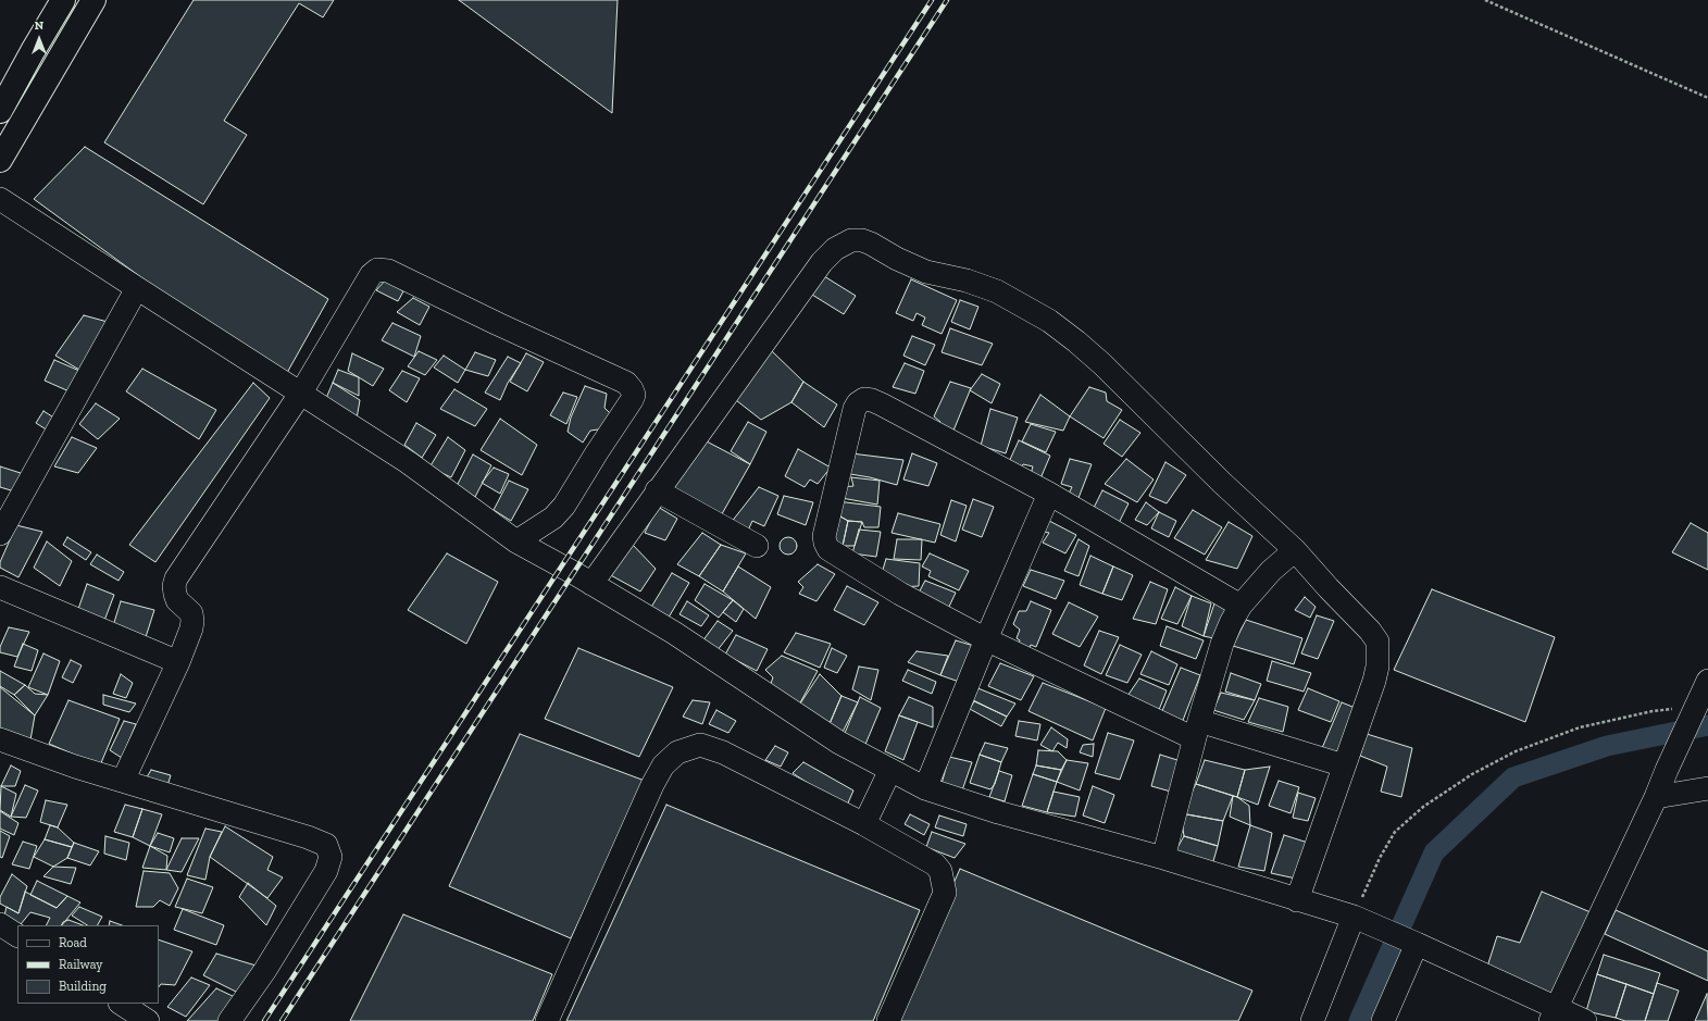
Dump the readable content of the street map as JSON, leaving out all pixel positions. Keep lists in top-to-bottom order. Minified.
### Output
{"legend":["Road","Railway","Building"],"north":"top"}
